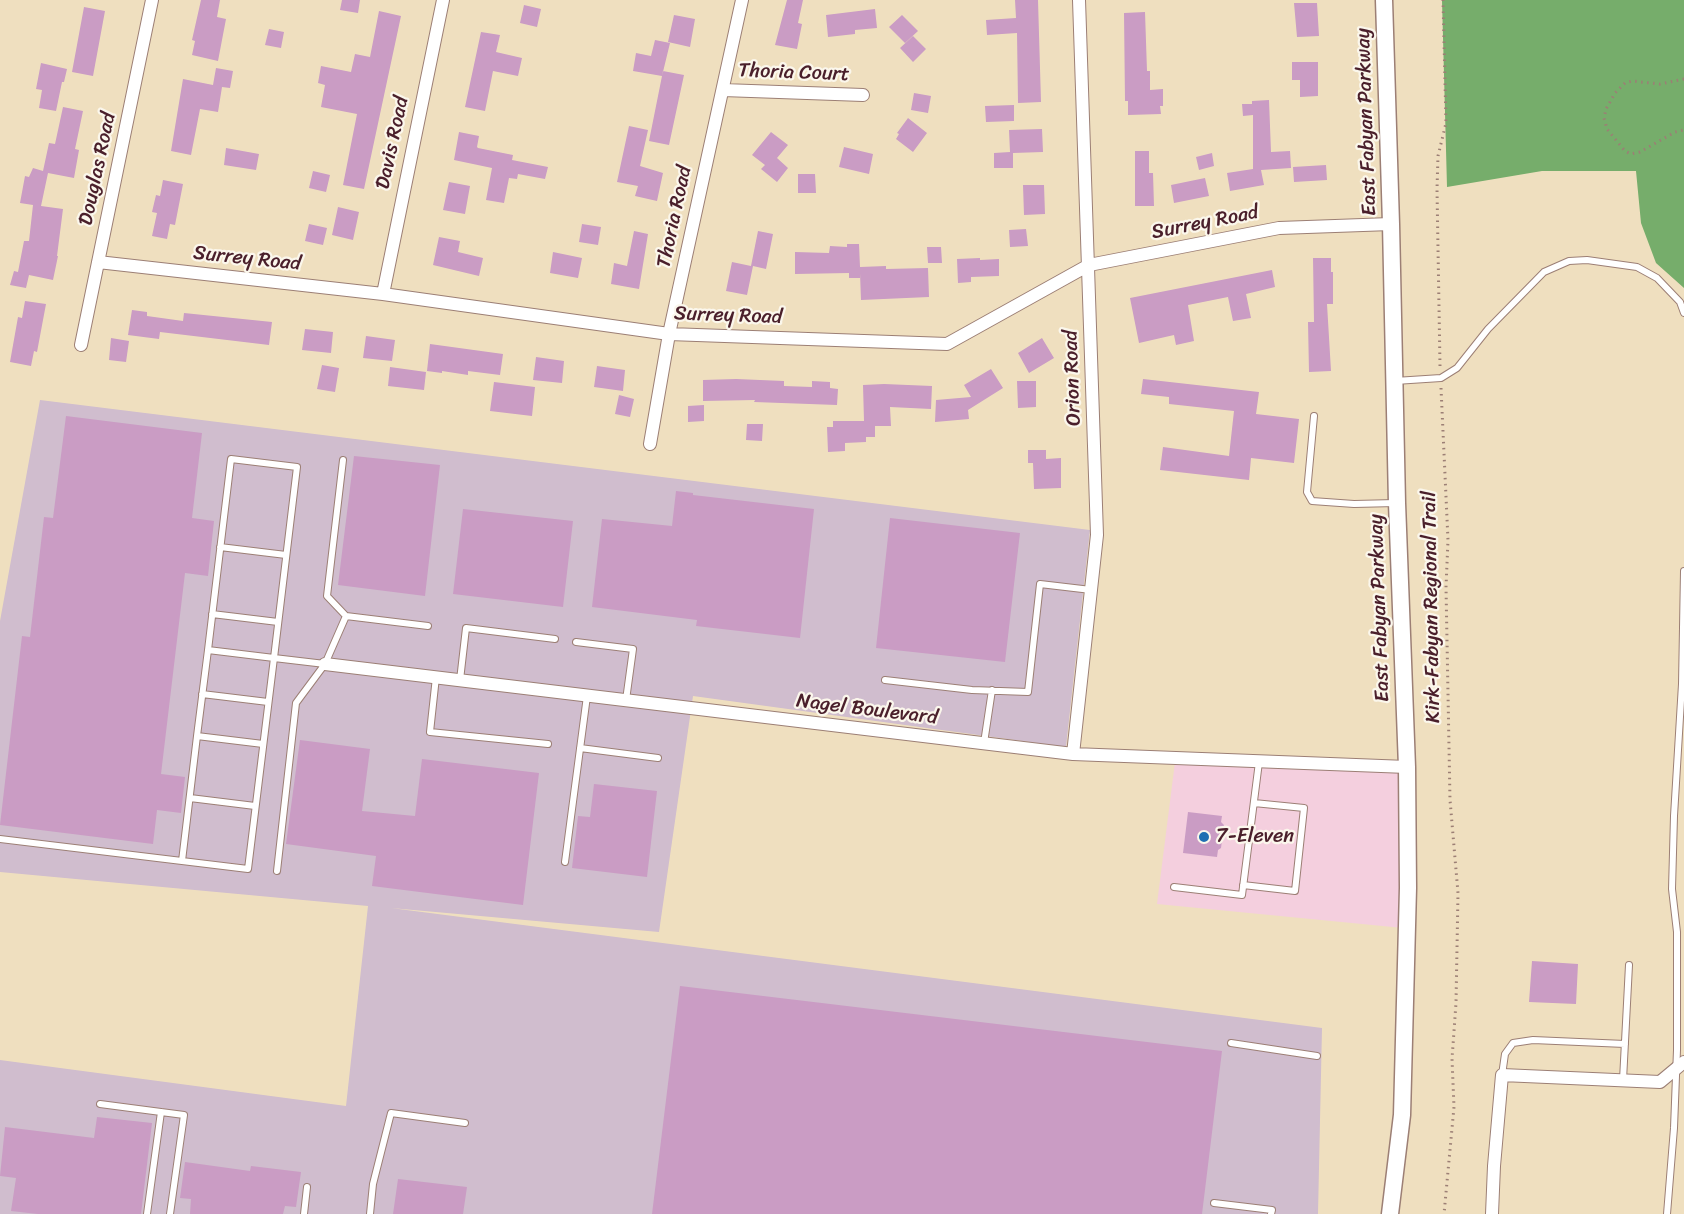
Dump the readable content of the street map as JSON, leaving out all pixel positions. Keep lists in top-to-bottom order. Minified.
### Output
{"streets":{"main road":["East Fabyan Parkway"],"street":["Thoria Court","Davis Road","Douglas Road","Thoria Road","Surrey Road","Orion Road","Nagel Boulevard"],"path":["Kirk-Fabyan Regional Trail"]},"crossings":[["Thoria Court","Thoria Road"],["East Fabyan Parkway","Surrey Road"],["East Fabyan Parkway","Nagel Boulevard"],["Davis Road","Surrey Road"],["Douglas Road","Surrey Road"],["Thoria Road","Surrey Road"],["Surrey Road","Orion Road"],["Orion Road","Nagel Boulevard"]],"places":["7-Eleven"]}
